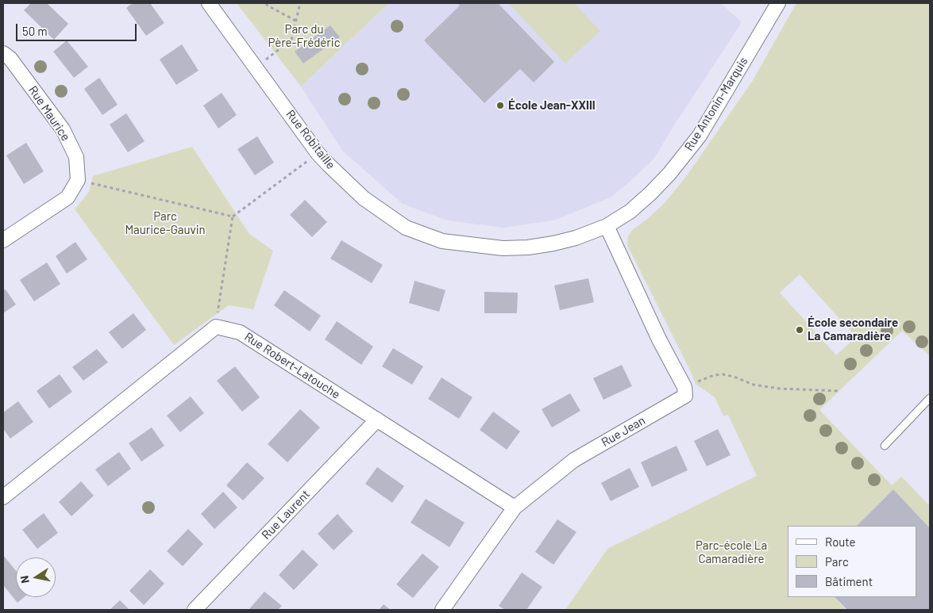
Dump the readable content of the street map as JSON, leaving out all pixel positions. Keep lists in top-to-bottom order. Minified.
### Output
{"streets":{"street":["Rue Antonin-Marquis","Rue Maurice","Rue Robitaille","Rue Robert-Latouche","Rue Jean","Rue Laurent"]},"crossings":[["Rue Antonin-Marquis","Rue Robitaille"],["Rue Robert-Latouche","Rue Jean"],["Rue Robert-Latouche","Rue Laurent"]],"parks":["Parc du Père-Frédéric","Parc Maurice-Gauvin","Parc-école La Camaradière"],"places":["École Jean-XXIII","École secondaire La Camaradière"],"legend":["Route","Parc","Bâtiment"],"scale_bar":"50 m","north":"left"}
